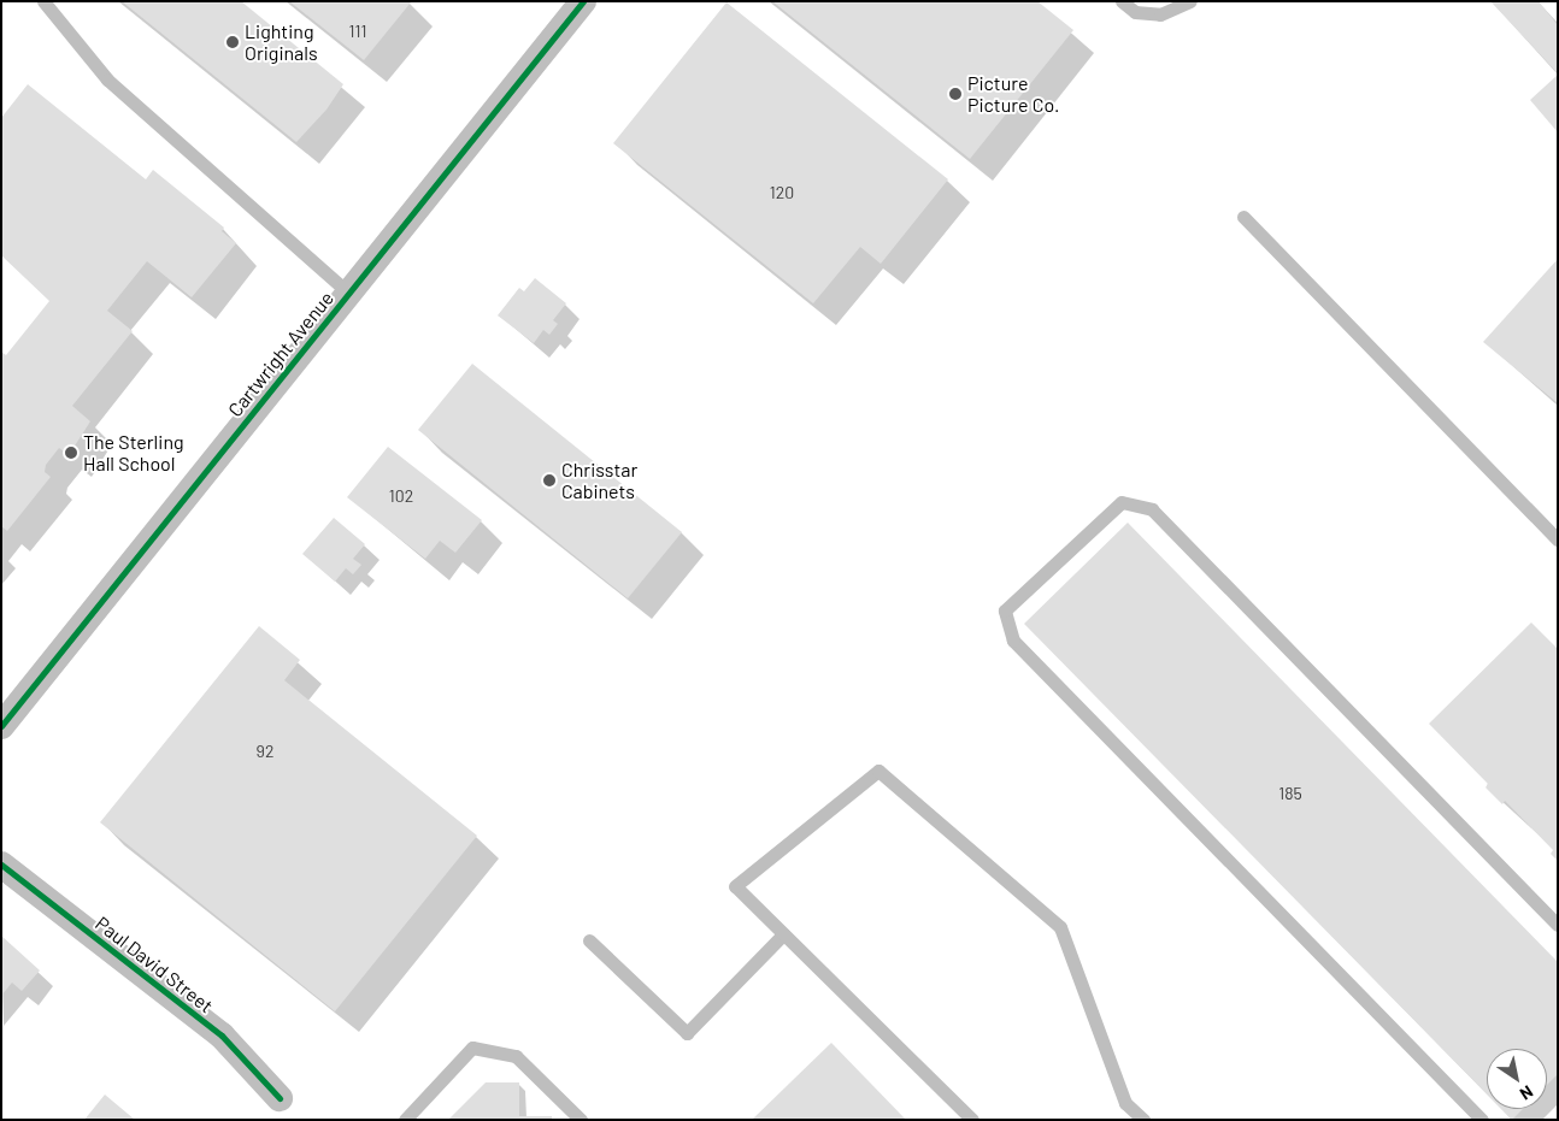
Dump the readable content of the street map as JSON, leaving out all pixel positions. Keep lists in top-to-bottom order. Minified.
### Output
{"streets":{"street":["Cartwright Avenue","Paul David Street"]},"places":["Lighting Originals","Picture Picture Co.","The Sterling Hall School","Chrisstar Cabinets"],"house_numbers":["111","120","102","92","185"],"north":"bottom right"}
